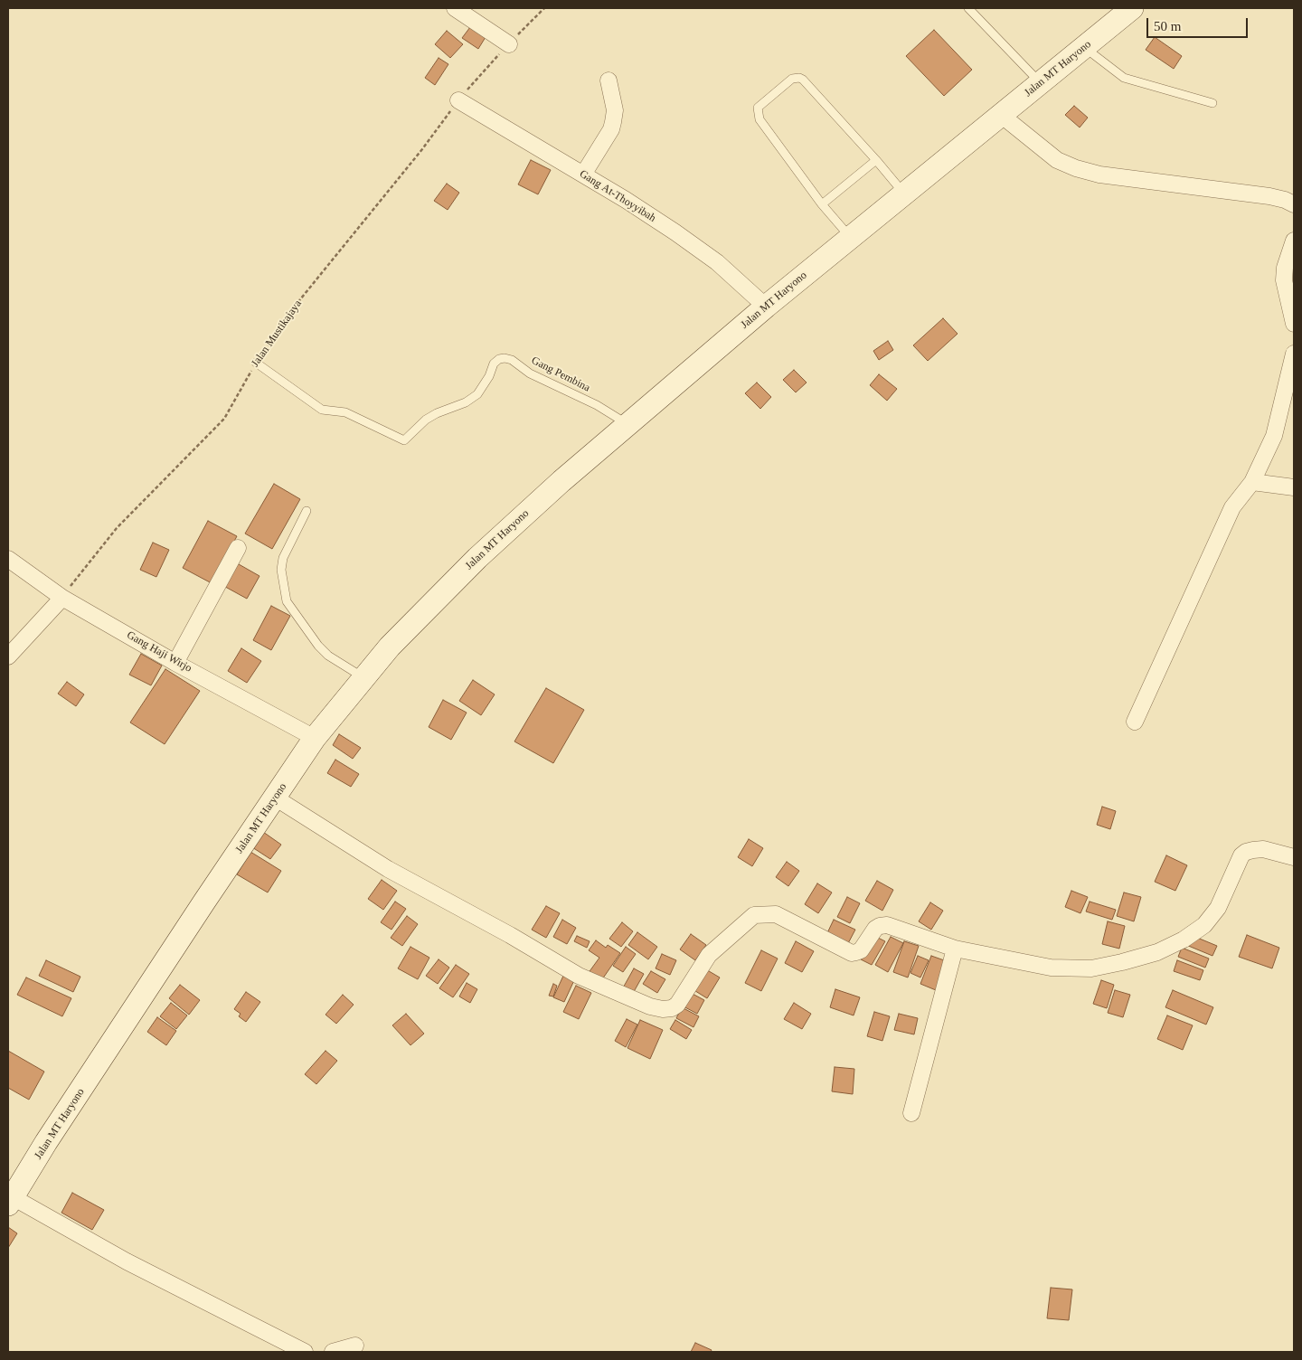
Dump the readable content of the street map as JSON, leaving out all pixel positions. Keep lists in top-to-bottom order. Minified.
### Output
{"streets":{"main road":["Jalan MT Haryono"],"street":["Gang At-Thoyyibah","Gang Haji Wirjo"],"lane":["Gang Pembina"],"path":["Jalan Mustikajaya"]},"crossings":[["Jalan MT Haryono","Gang At-Thoyyibah"],["Jalan MT Haryono","Gang Pembina"],["Jalan MT Haryono","Gang Haji Wirjo"],["Gang At-Thoyyibah","Jalan Mustikajaya"],["Jalan Mustikajaya","Gang Pembina"],["Jalan Mustikajaya","Gang Haji Wirjo"]],"scale_bar":"50 m"}
